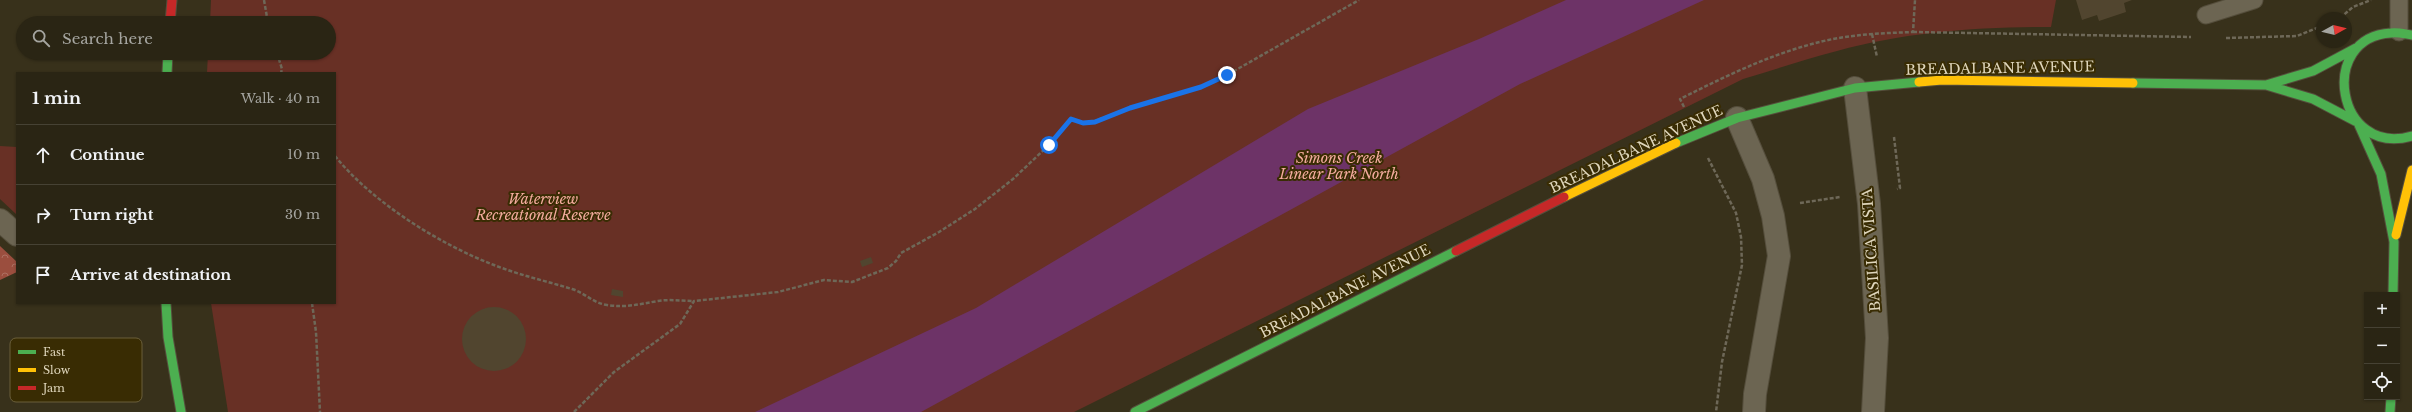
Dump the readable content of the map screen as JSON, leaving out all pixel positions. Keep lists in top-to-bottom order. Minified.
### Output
{"streets":{"street":["BREADALBANE AVENUE","BASILICA VISTA"]},"crossings":[["BREADALBANE AVENUE","BASILICA VISTA"]],"parks":["Simons Creek Linear Park North","Waterview Recreational Reserve"],"legend":["Fast","Slow","Jam"],"north":"right","page":{"search":"Search here","heading":["1 min","Walk · 40 m"],"list":[["Continue","10 m"],["Turn right","30 m"],"Arrive at destination"],"map_buttons":["+","−"]}}
